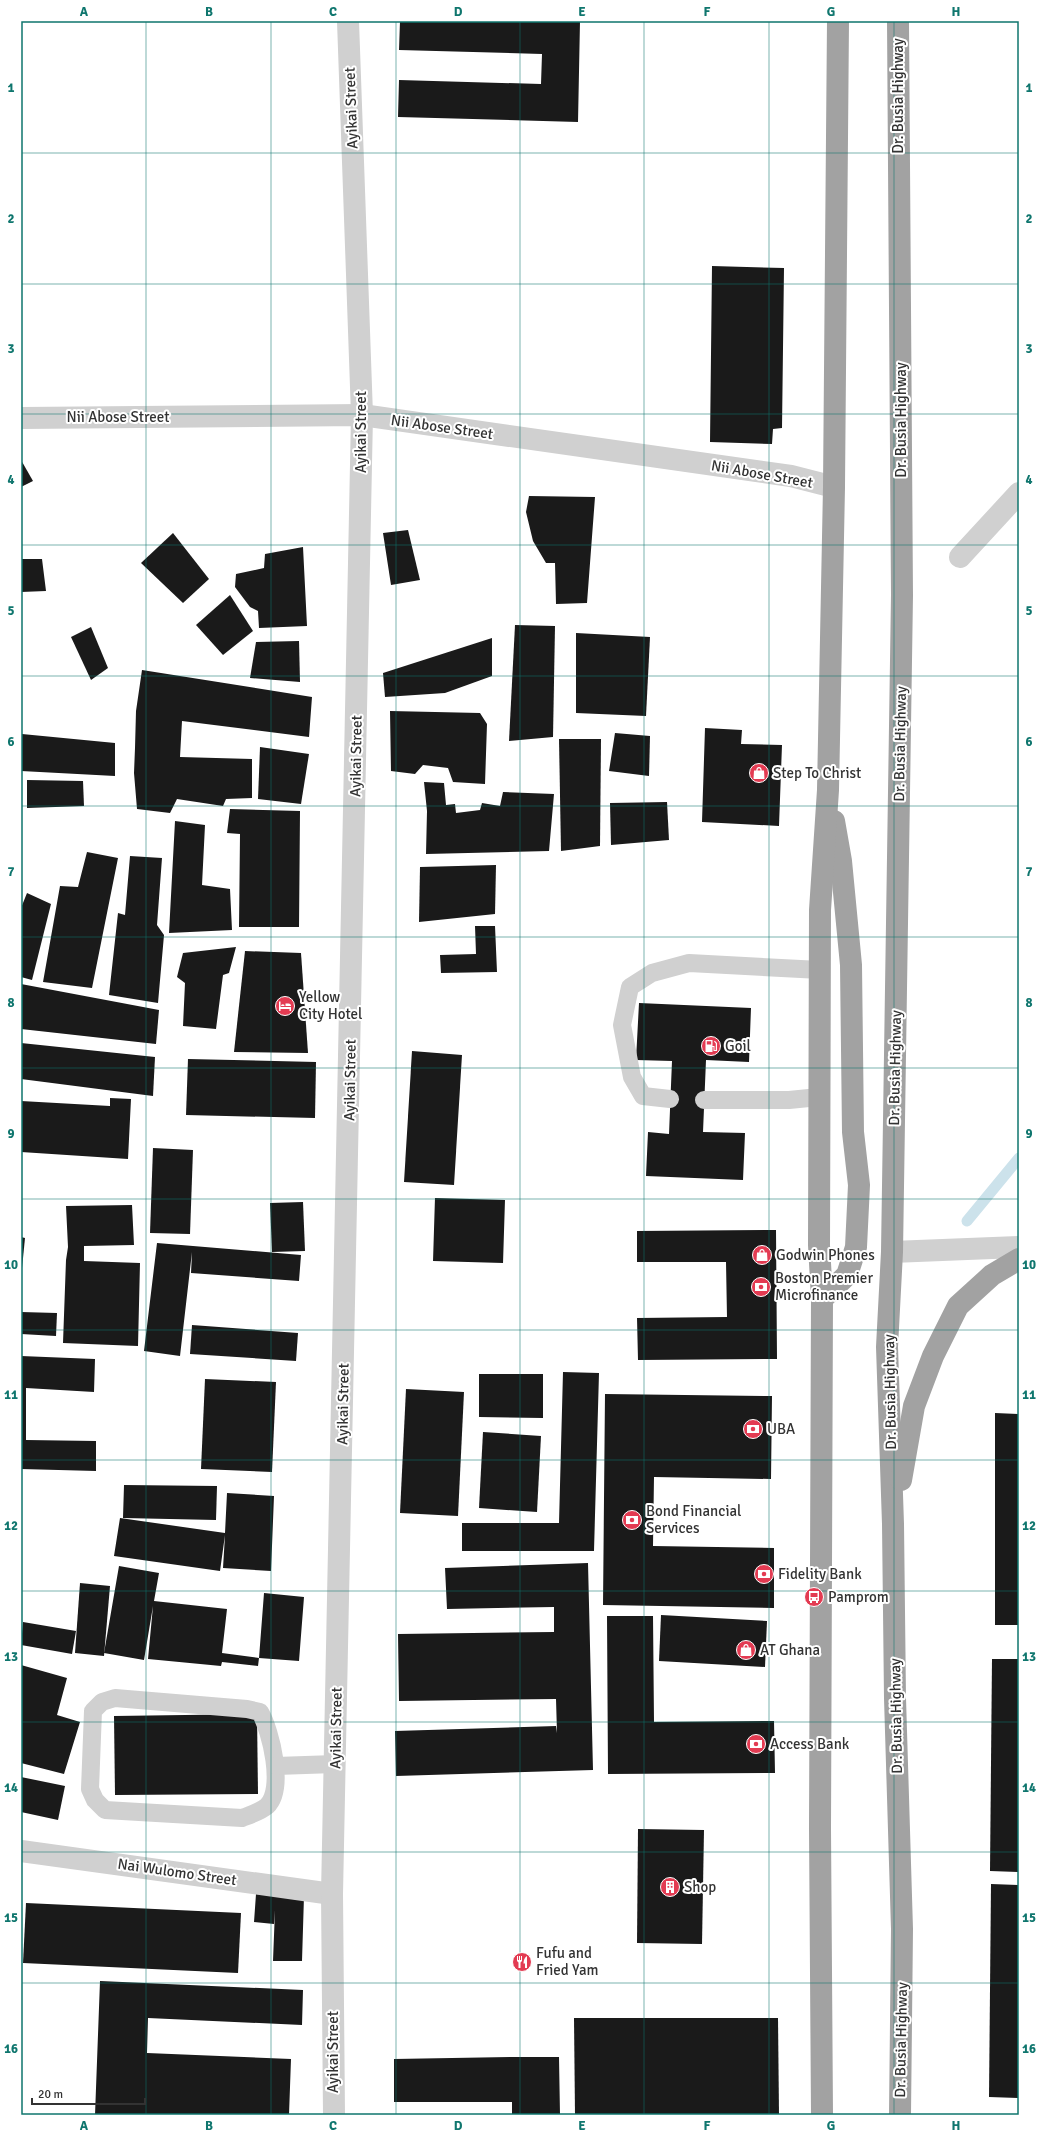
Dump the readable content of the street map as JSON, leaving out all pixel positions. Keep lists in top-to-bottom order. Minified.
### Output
{"streets":{"highway":["Dr. Busia Highway"],"street":["Ayikai Street","Nii Abose Street","Nai Wulomo Street"]},"crossings":[["Ayikai Street","Nii Abose Street"],["Ayikai Street","Nai Wulomo Street"]],"places":{"shop":["Step To Christ","Godwin Phones","AT Ghana"],"hotel":["Yellow City Hotel"],"fuel station":["Goil"],"bank":["Boston Premier Microfinance","UBA","Bond Financial Services","Fidelity Bank","Access Bank"],"bus stop":["Pamprom"],"building":["Shop"],"restaurant":["Fufu and Fried Yam"]},"scale_bar":"20 m","grid":{"columns":["A","B","C","D","E","F","G","H"],"rows":["1","2","3","4","5","6","7","8","9","10","11","12","13","14","15","16"]}}
